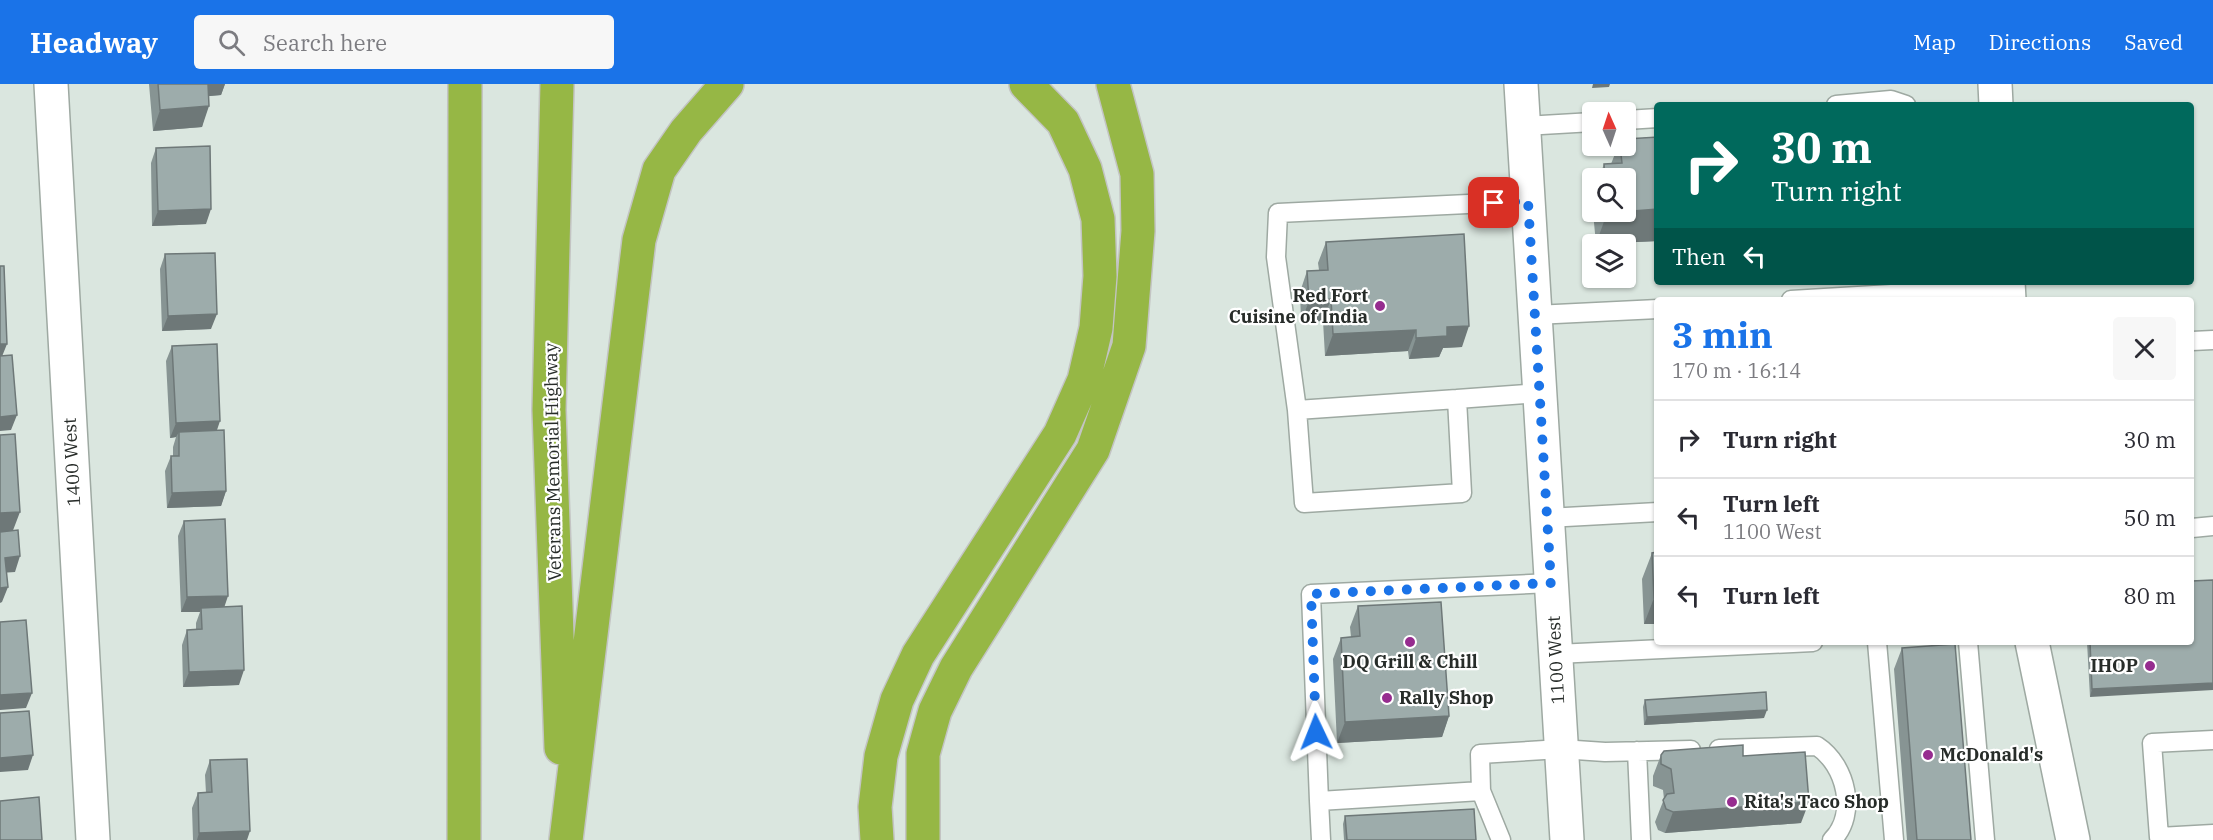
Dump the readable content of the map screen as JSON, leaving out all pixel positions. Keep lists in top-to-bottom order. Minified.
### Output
{"streets":{"highway":["Veterans Memorial Highway"],"street":["1400 West","1100 West"]},"places":["Red Fort Cuisine of India","DQ Grill & Chill","IHOP","Rally Shop","McDonald's","Rita's Taco Shop"],"north":"top","page":{"header":"Headway","search":"Search here","nav":["Map","Directions","Saved"],"turn":["30 m","Turn right"],"then":"Then","heading":["3 min","170 m · 16:14"],"list":[{"name":"Turn right","value":"30 m"},{"name":"Turn left","note":"1100 West","value":"50 m"},{"name":"Turn left","value":"80 m"}]}}
